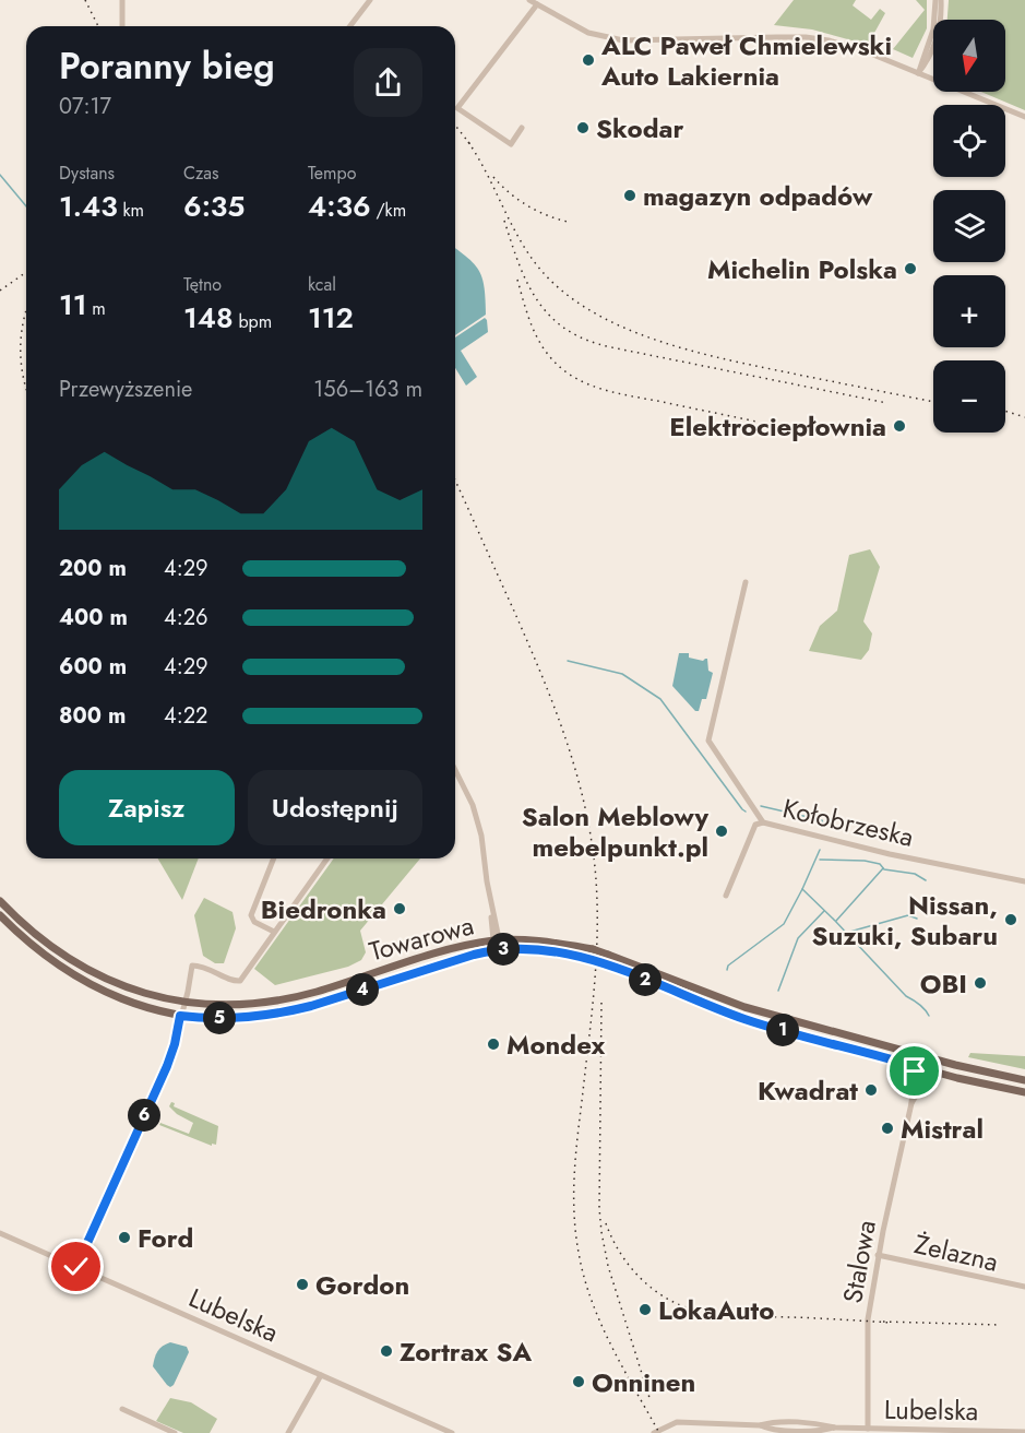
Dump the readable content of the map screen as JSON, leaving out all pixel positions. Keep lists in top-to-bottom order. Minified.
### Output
{"streets":{"main road":["Towarowa"],"street":["Kołobrzeska","Żelazna","Stalowa","Lubelska"]},"crossings":[["Towarowa","Stalowa"],["Żelazna","Stalowa"],["Stalowa","Lubelska"]],"places":["ALC Paweł Chmielewski Auto Lakiernia","Skodar","magazyn odpadów","Michelin Polska","Elektrociepłownia","Salon Meblowy mebelpunkt.pl","Biedronka","Nissan, Suzuki, Subaru","OBI","Mondex","Kwadrat","Mistral","Ford","Gordon","LokaAuto","Zortrax SA","Onninen"],"north":"bottom","page":{"map_buttons":["+","−"],"heading":["Poranny bieg","07:17"],"stats":[["Dystans","1.43 km"],["Czas","6:35"],["Tempo","4:36 /km"],["11 m"],["Tętno","148 bpm"],["kcal","112"]],"chart":["Przewyższenie","156–163 m"],"list":[{"name":"200 m","note":"4:29"},{"name":"400 m","note":"4:26"},{"name":"600 m","note":"4:29"},{"name":"800 m","note":"4:22"}],"buttons":["Zapisz","Udostępnij"],"pins":["3","2","4","5","1","6"]}}
